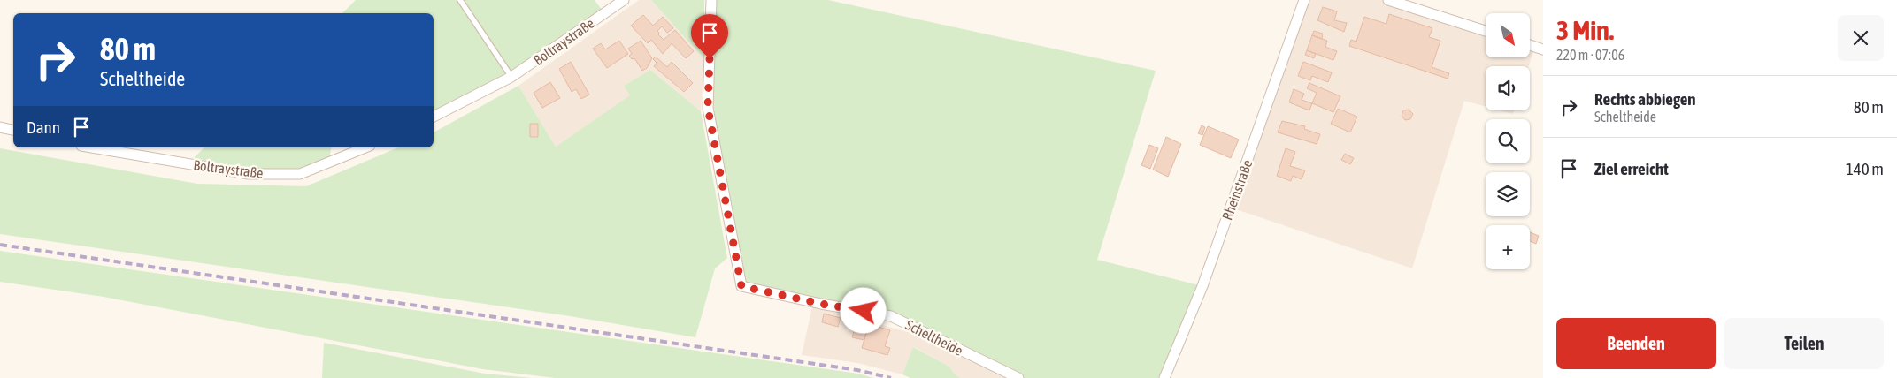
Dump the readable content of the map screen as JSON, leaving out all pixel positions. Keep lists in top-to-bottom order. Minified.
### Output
{"streets":{"street":["Boltraystraße","Rheinstraße","Scheltheide"]},"north":"bottom right","page":{"heading":["3 Min.","220 m · 07:06"],"map_buttons":"+","turn":["80 m","Scheltheide"],"list":[{"name":"Rechts abbiegen","note":"Scheltheide","value":"80 m"},{"name":"Ziel erreicht","value":"140 m"}],"then":"Dann","buttons":["Beenden","Teilen"]}}
